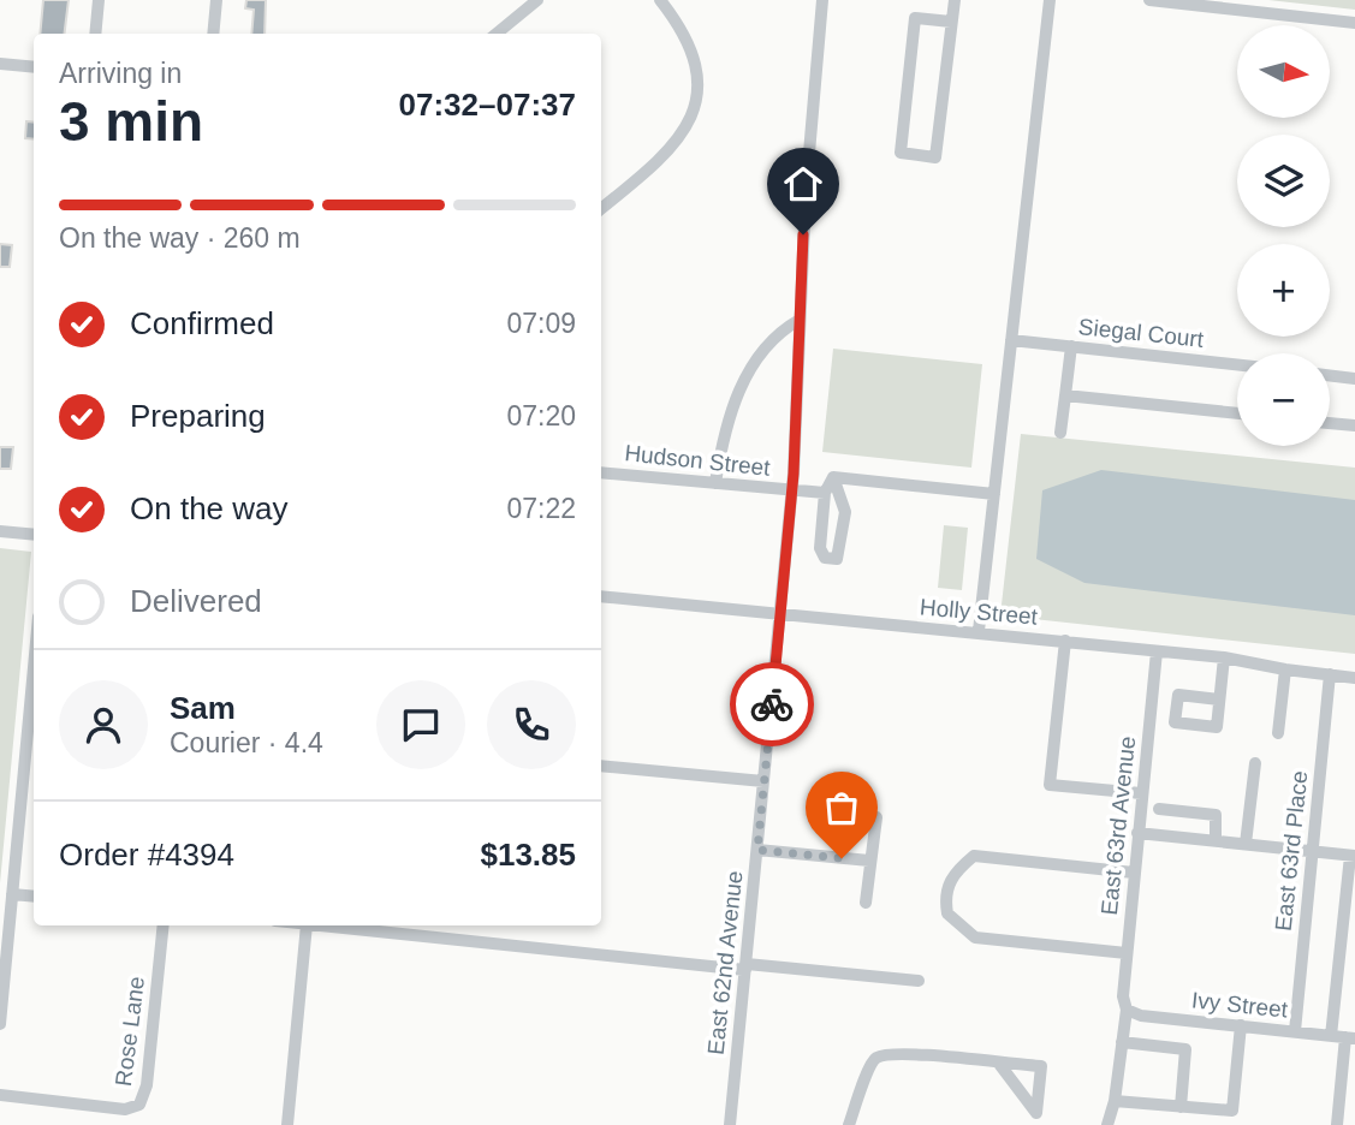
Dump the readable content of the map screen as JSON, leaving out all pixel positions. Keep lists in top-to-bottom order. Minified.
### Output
{"streets":{"street":["Siegal Court","Hudson Street","Holly Street","East 63rd Avenue","East 63rd Place","East 62nd Avenue","Ivy Street","Rose Lane"]},"crossings":[["Hudson Street","East 62nd Avenue"],["Holly Street","East 63rd Avenue"],["Holly Street","East 63rd Place"],["Holly Street","East 62nd Avenue"],["East 63rd Avenue","Ivy Street"],["East 63rd Place","Ivy Street"]],"north":"right","page":{"map_buttons":["+","−"],"heading":["3 min","Arriving in","07:32–07:37"],"panel":["Sam","Courier · 4.4","Order #4394","$13.85"],"bar":"On the way · 260 m","list":[["Confirmed","07:09"],["Preparing","07:20"],["On the way","07:22"],"Delivered"]}}
